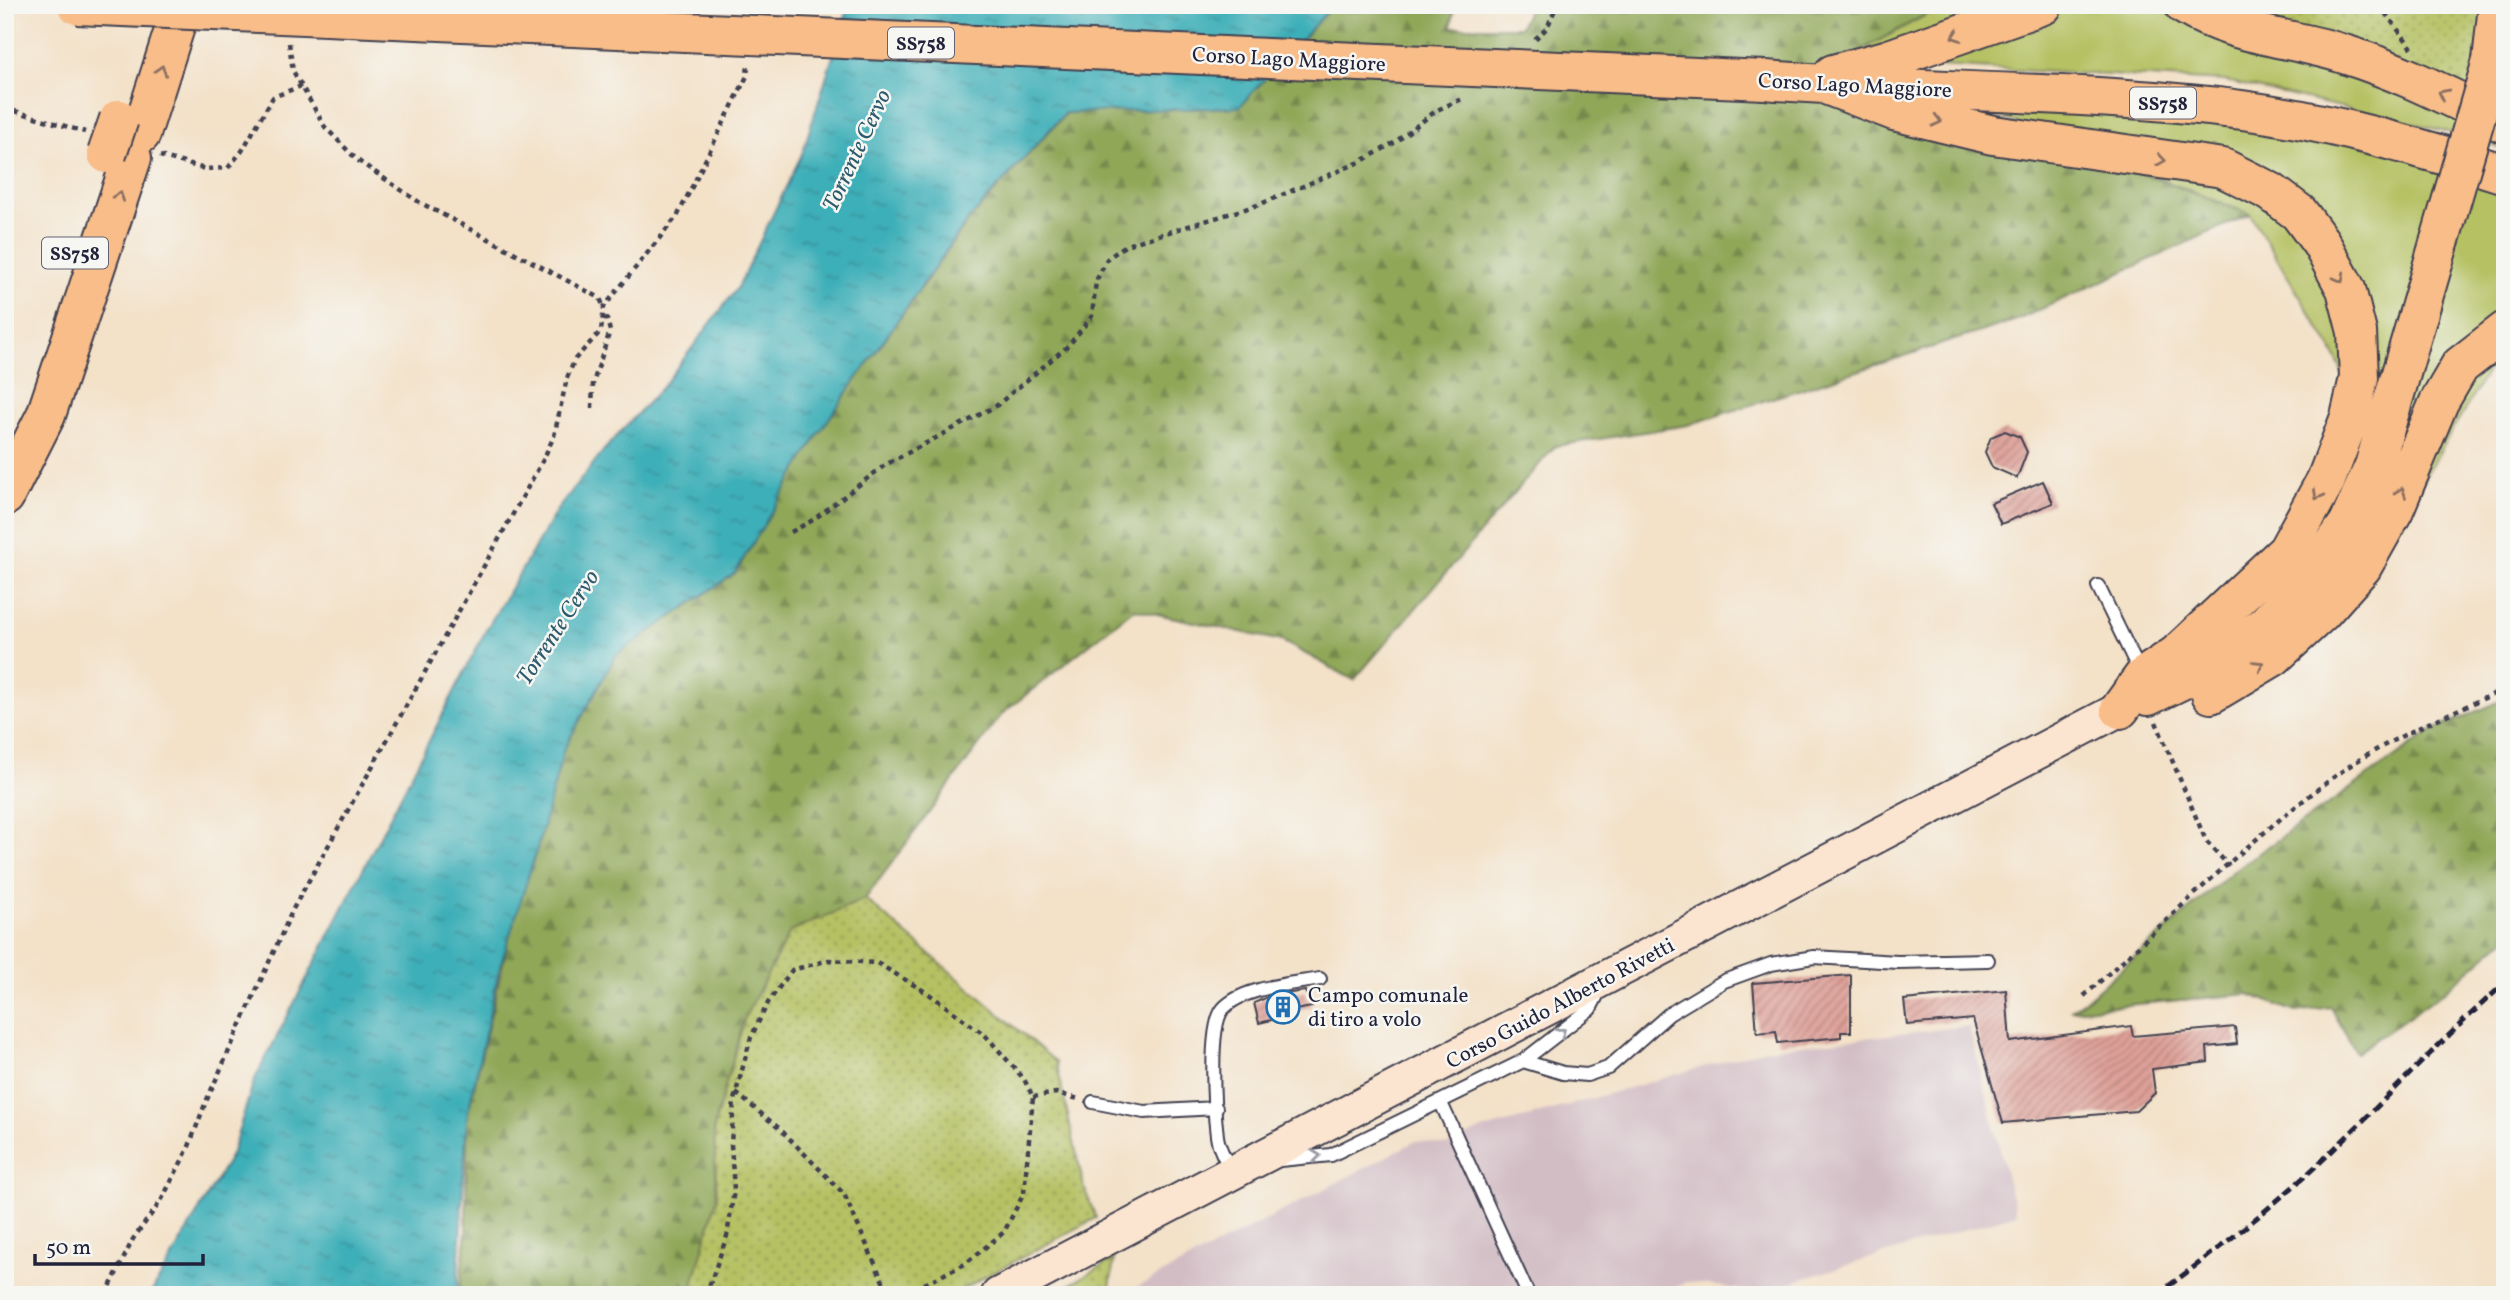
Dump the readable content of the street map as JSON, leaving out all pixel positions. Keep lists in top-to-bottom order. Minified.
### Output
{"streets":{"highway":["SS758","Corso Lago Maggiore"],"main road":["Corso Guido Alberto Rivetti"]},"water":["Torrente Cervo"],"places":{"building":["Campo comunale di tiro a volo"]},"scale_bar":"50 m"}
